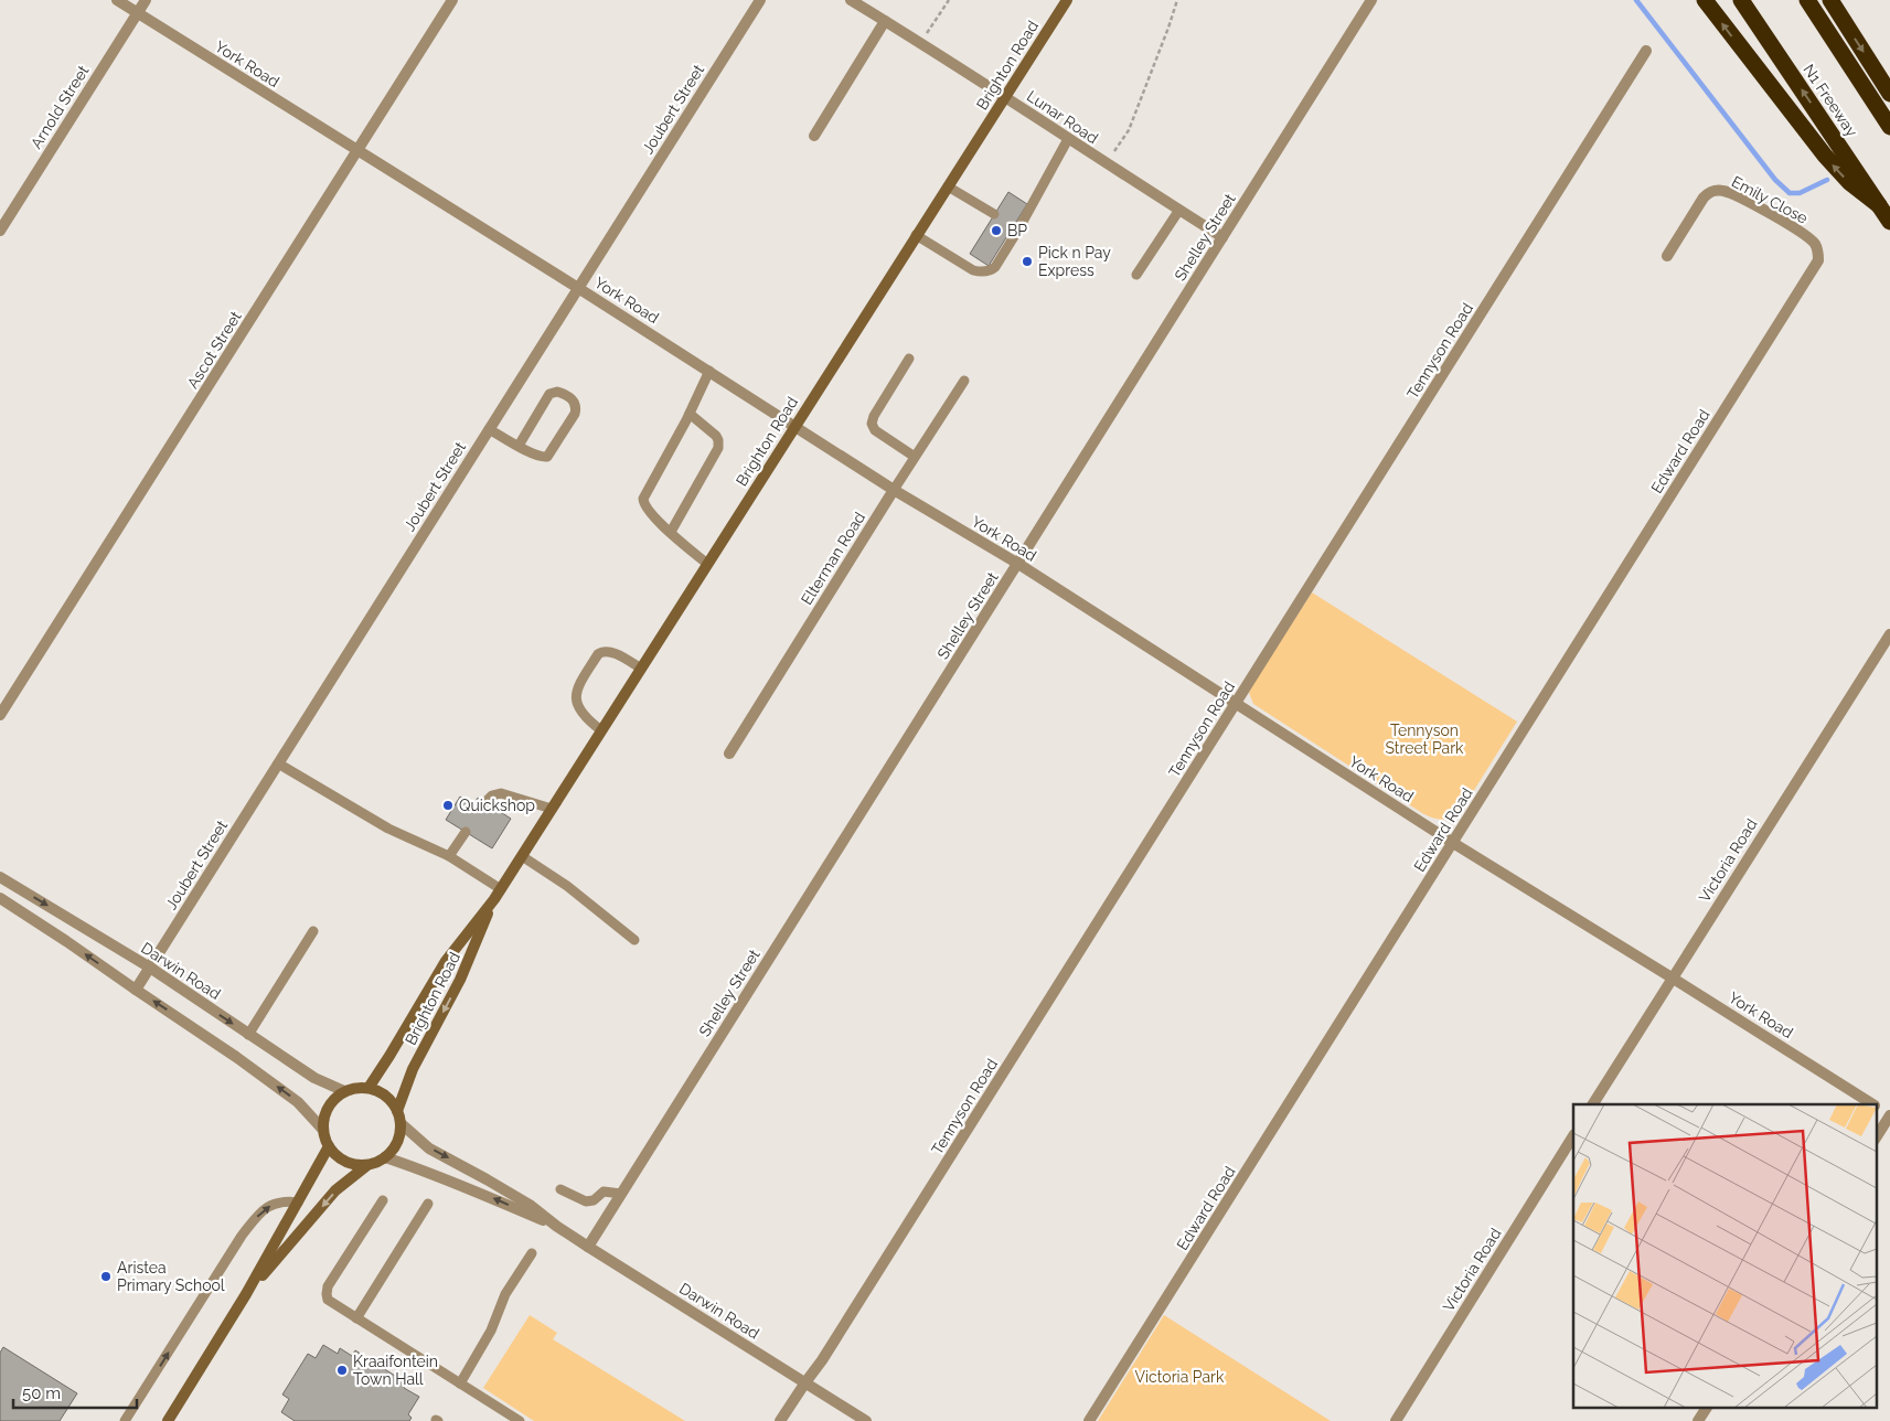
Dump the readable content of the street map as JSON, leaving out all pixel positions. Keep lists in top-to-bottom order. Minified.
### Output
{"streets":{"highway":["N1 Freeway"],"main road":["Brighton Road"],"street":["York Road","Arnold Street","Joubert Street","Lunar Road","Emily Close","Shelley Street","Ascot Street","Tennyson Road","Edward Road","Elterman Road","Victoria Road","Darwin Road"]},"crossings":[["York Road","Brighton Road"],["York Road","Arnold Street"],["York Road","Joubert Street"],["York Road","Shelley Street"],["York Road","Ascot Street"],["York Road","Tennyson Road"],["York Road","Edward Road"],["York Road","Elterman Road"],["York Road","Victoria Road"],["Brighton Road","Lunar Road"],["Brighton Road","Darwin Road"],["Joubert Street","Darwin Road"],["Lunar Road","Shelley Street"],["Emily Close","Edward Road"],["Shelley Street","Darwin Road"],["Tennyson Road","Darwin Road"]],"parks":["Tennyson Street Park","Victoria Park"],"places":["BP","Pick n Pay Express","Quickshop","Aristea Primary School","Kraaifontein Town Hall"],"scale_bar":"50 m"}
